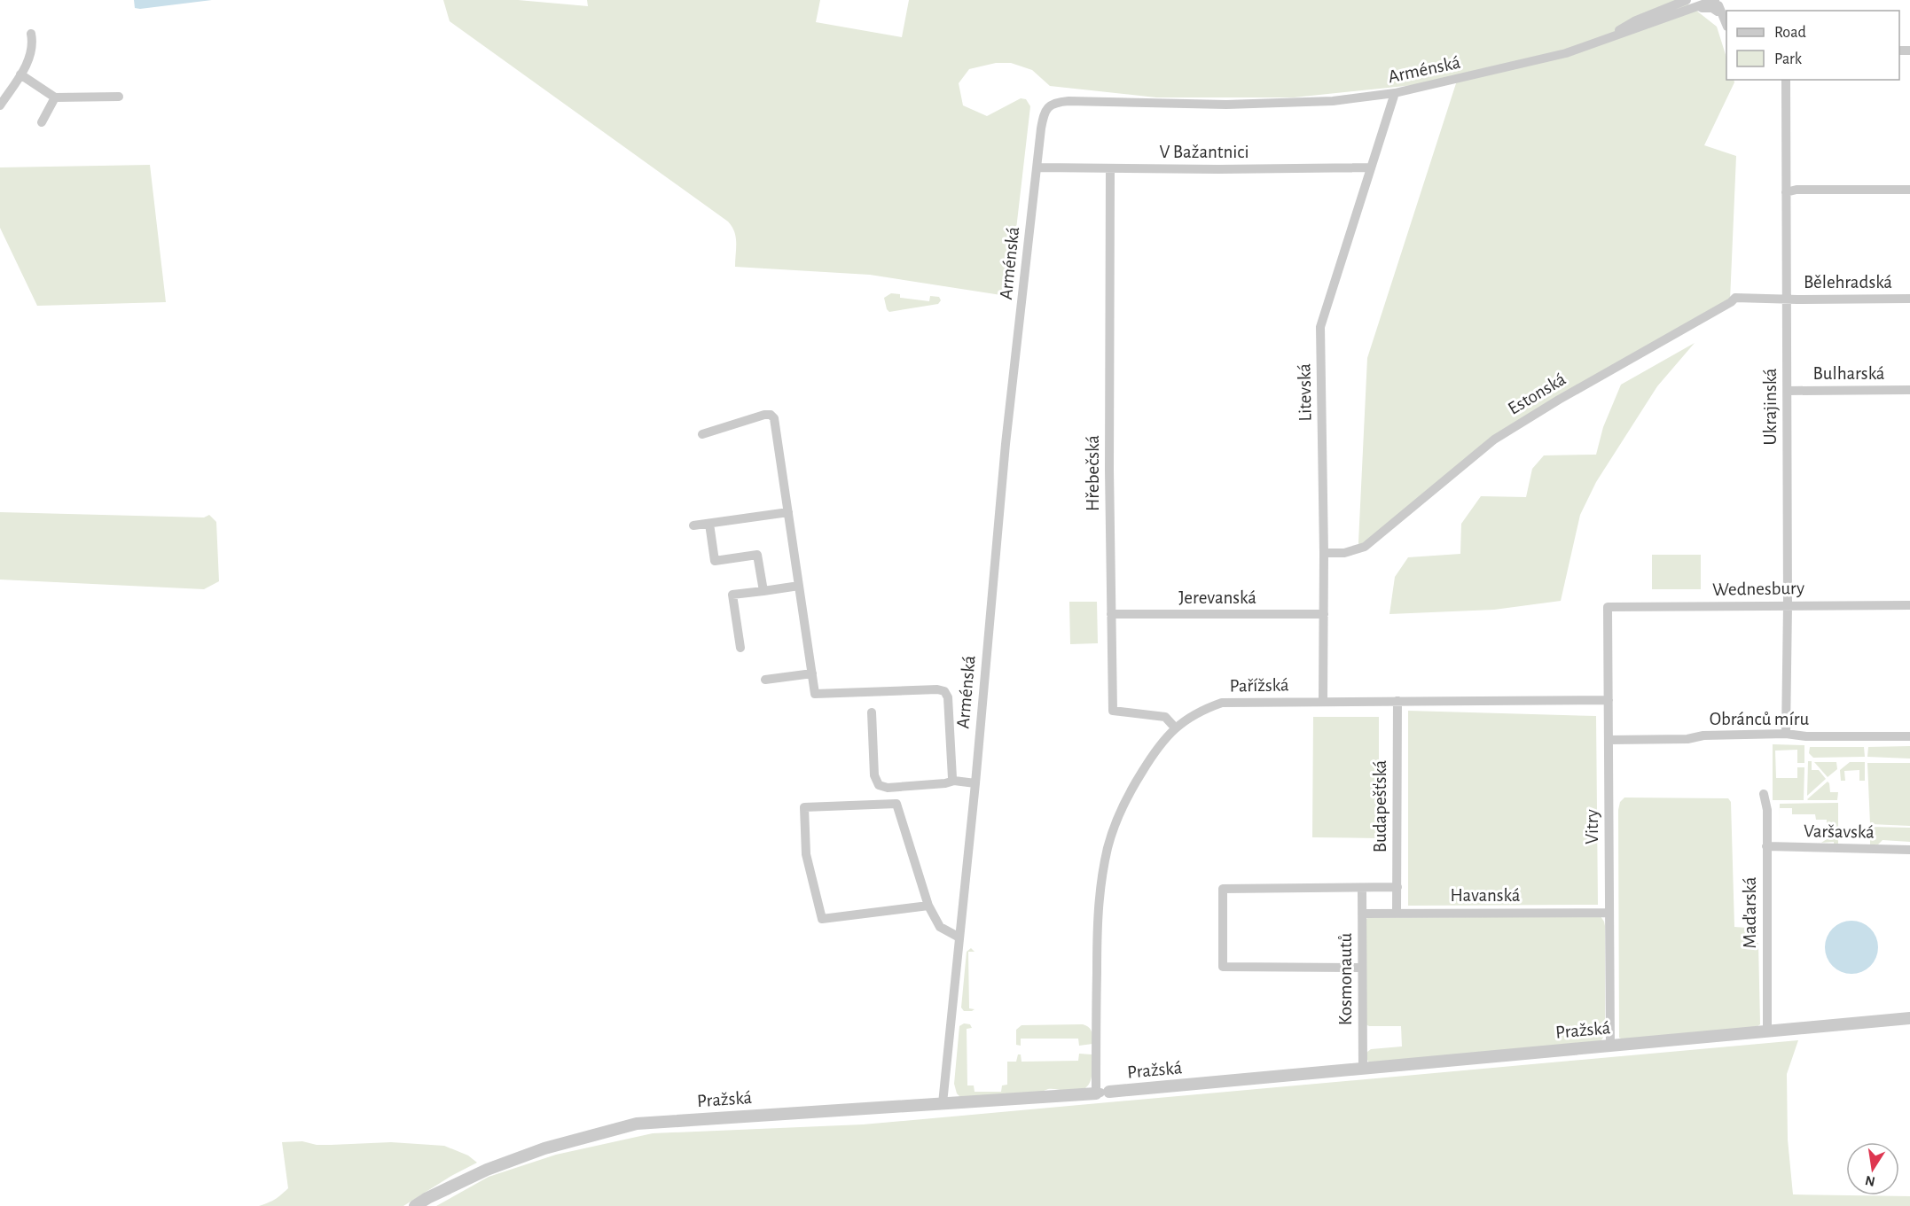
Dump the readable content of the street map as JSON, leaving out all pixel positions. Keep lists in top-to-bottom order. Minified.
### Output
{"streets":{"street":["Arménská","V Bažantnici","Bělehradská","Bulharská","Litevská","Estonská","Ukrajinská","Hřebečská","Wednesbury","Jerevanská","Pařížská","Obránců míru","Budapešťská","Vitry","Varšavská","Havanská","Maďarská","Kosmonautů","Pražská"]},"crossings":[["Arménská","V Bažantnici"],["Arménská","Litevská"],["Arménská","Pražská"],["V Bažantnici","Litevská"],["V Bažantnici","Hřebečská"],["Bělehradská","Estonská"],["Bělehradská","Ukrajinská"],["Bulharská","Ukrajinská"],["Litevská","Estonská"],["Litevská","Jerevanská"],["Litevská","Pařížská"],["Estonská","Ukrajinská"],["Ukrajinská","Wednesbury"],["Ukrajinská","Obránců míru"],["Hřebečská","Jerevanská"],["Hřebečská","Pařížská"],["Wednesbury","Vitry"],["Pařížská","Budapešťská"],["Pařížská","Vitry"],["Pařížská","Pražská"],["Obránců míru","Vitry"],["Budapešťská","Havanská"],["Vitry","Havanská"],["Vitry","Pražská"],["Varšavská","Maďarská"],["Havanská","Kosmonautů"],["Maďarská","Pražská"],["Kosmonautů","Pražská"]],"legend":["Road","Park"],"north":"bottom"}
